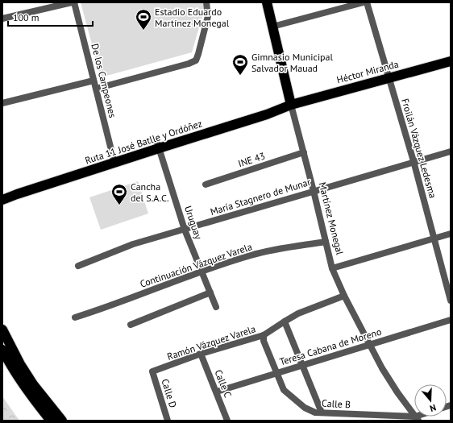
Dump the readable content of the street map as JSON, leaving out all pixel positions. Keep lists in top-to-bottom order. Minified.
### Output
{"streets":{"highway":["Héctor Miranda","Ruta 11 José Batlle y Ordóñez","Martínez Monegal"],"street":["De los Campeones","Froilán Vázquez Ledesma","INE 43","María Stagnero de Munar","Uruguay","Continuación Vázquez Varela","Ramón Vázquez Varela","Teresa Cabana de Moreno","Calle C","Calle D","Calle B"]},"crossings":[["Héctor Miranda","Ruta 11 José Batlle y Ordóñez"],["Héctor Miranda","Froilán Vázquez Ledesma"],["Héctor Miranda","Martínez Monegal"],["De los Campeones","Ruta 11 José Batlle y Ordóñez"],["Ruta 11 José Batlle y Ordóñez","Martínez Monegal"],["Ruta 11 José Batlle y Ordóñez","Uruguay"],["Froilán Vázquez Ledesma","María Stagnero de Munar"],["INE 43","Martínez Monegal"],["María Stagnero de Munar","Martínez Monegal"],["María Stagnero de Munar","Uruguay"],["Martínez Monegal","Continuación Vázquez Varela"],["Martínez Monegal","Ramón Vázquez Varela"],["Martínez Monegal","Teresa Cabana de Moreno"],["Martínez Monegal","Calle B"],["Uruguay","Continuación Vázquez Varela"],["Ramón Vázquez Varela","Calle C"],["Ramón Vázquez Varela","Calle D"],["Ramón Vázquez Varela","Calle B"],["Teresa Cabana de Moreno","Calle C"],["Teresa Cabana de Moreno","Calle B"]],"places":{"sports":["Estadio Eduardo Martínez Monegal","Gimnasio Municipal Salvador Mauad","Cancha del S.A.C."]},"scale_bar":"100 m","north":"bottom"}
